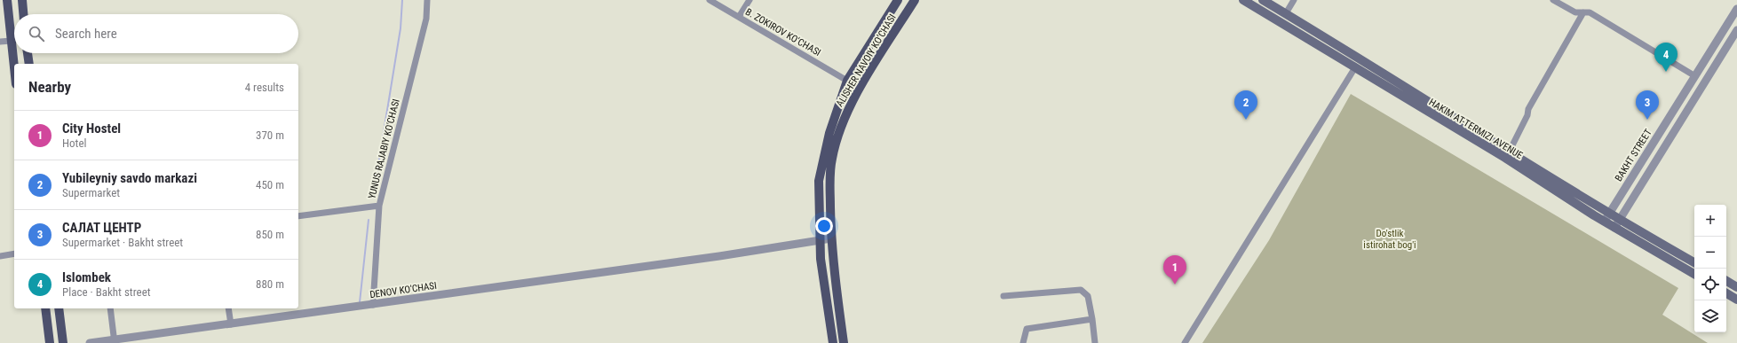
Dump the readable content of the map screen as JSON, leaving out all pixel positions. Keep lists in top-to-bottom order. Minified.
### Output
{"streets":{"main road":["ALISHER NAVOIY KO’CHASI","HAKIM AT-TERMIZI AVENUE"],"street":["B. ZOKIROV KO'CHASI","YUNUS RAJABIY KO'CHASI","BAKHT STREET","DENOV KO'CHASI"]},"crossings":[["B. ZOKIROV KO'CHASI","ALISHER NAVOIY KO’CHASI"],["ALISHER NAVOIY KO’CHASI","DENOV KO'CHASI"],["HAKIM AT-TERMIZI AVENUE","BAKHT STREET"],["YUNUS RAJABIY KO'CHASI","DENOV KO'CHASI"]],"parks":["Do'stlik istirohat bog'i"],"page":{"search":"Search here","pins":["4","2","3","1"],"heading":["Nearby","4 results"],"list":[{"mark":"1","name":"City Hostel","note":"Hotel","value":"370 m"},{"mark":"2","name":"Yubileyniy savdo markazi","note":"Supermarket","value":"450 m"},{"mark":"3","name":"САЛАТ ЦЕНТР","note":"Supermarket · Bakht street","value":"850 m"},{"mark":"4","name":"Islombek","note":"Place · Bakht street","value":"880 m"}],"map_buttons":["+","−"]}}
